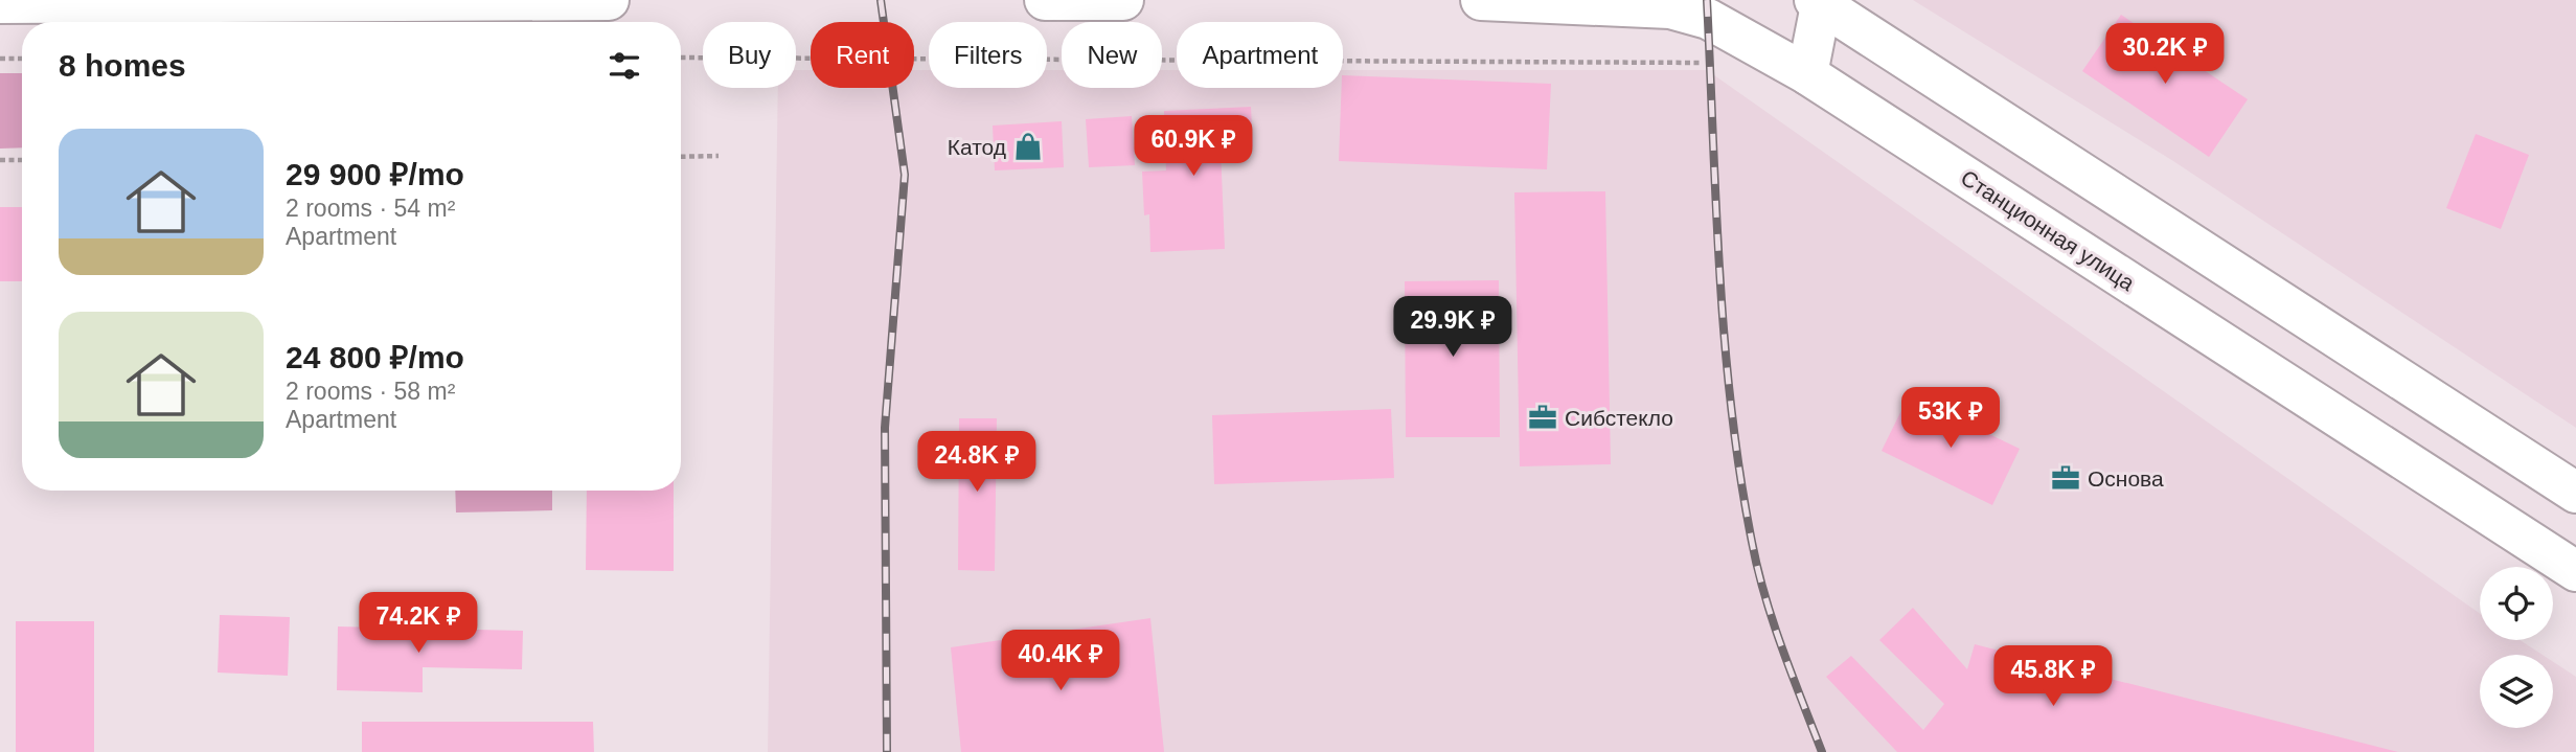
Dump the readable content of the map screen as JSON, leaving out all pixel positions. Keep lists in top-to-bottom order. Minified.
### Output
{"streets":{"main road":["Станционная улица"]},"places":{"shop":["Катод"],"office":["Сибстекло","Основа"]},"page":{"chip":["Buy","Rent","Filters","New","Apartment"],"heading":"8 homes","price":["30.2K ₽","60.9K ₽","29.9K ₽","53K ₽","24.8K ₽","74.2K ₽","40.4K ₽","45.8K ₽"],"list":[{"name":"29 900 ₽/mo","note":"2 rooms · 54 m² · Apartment"},{"name":"24 800 ₽/mo","note":"2 rooms · 58 m² · Apartment"}]}}
